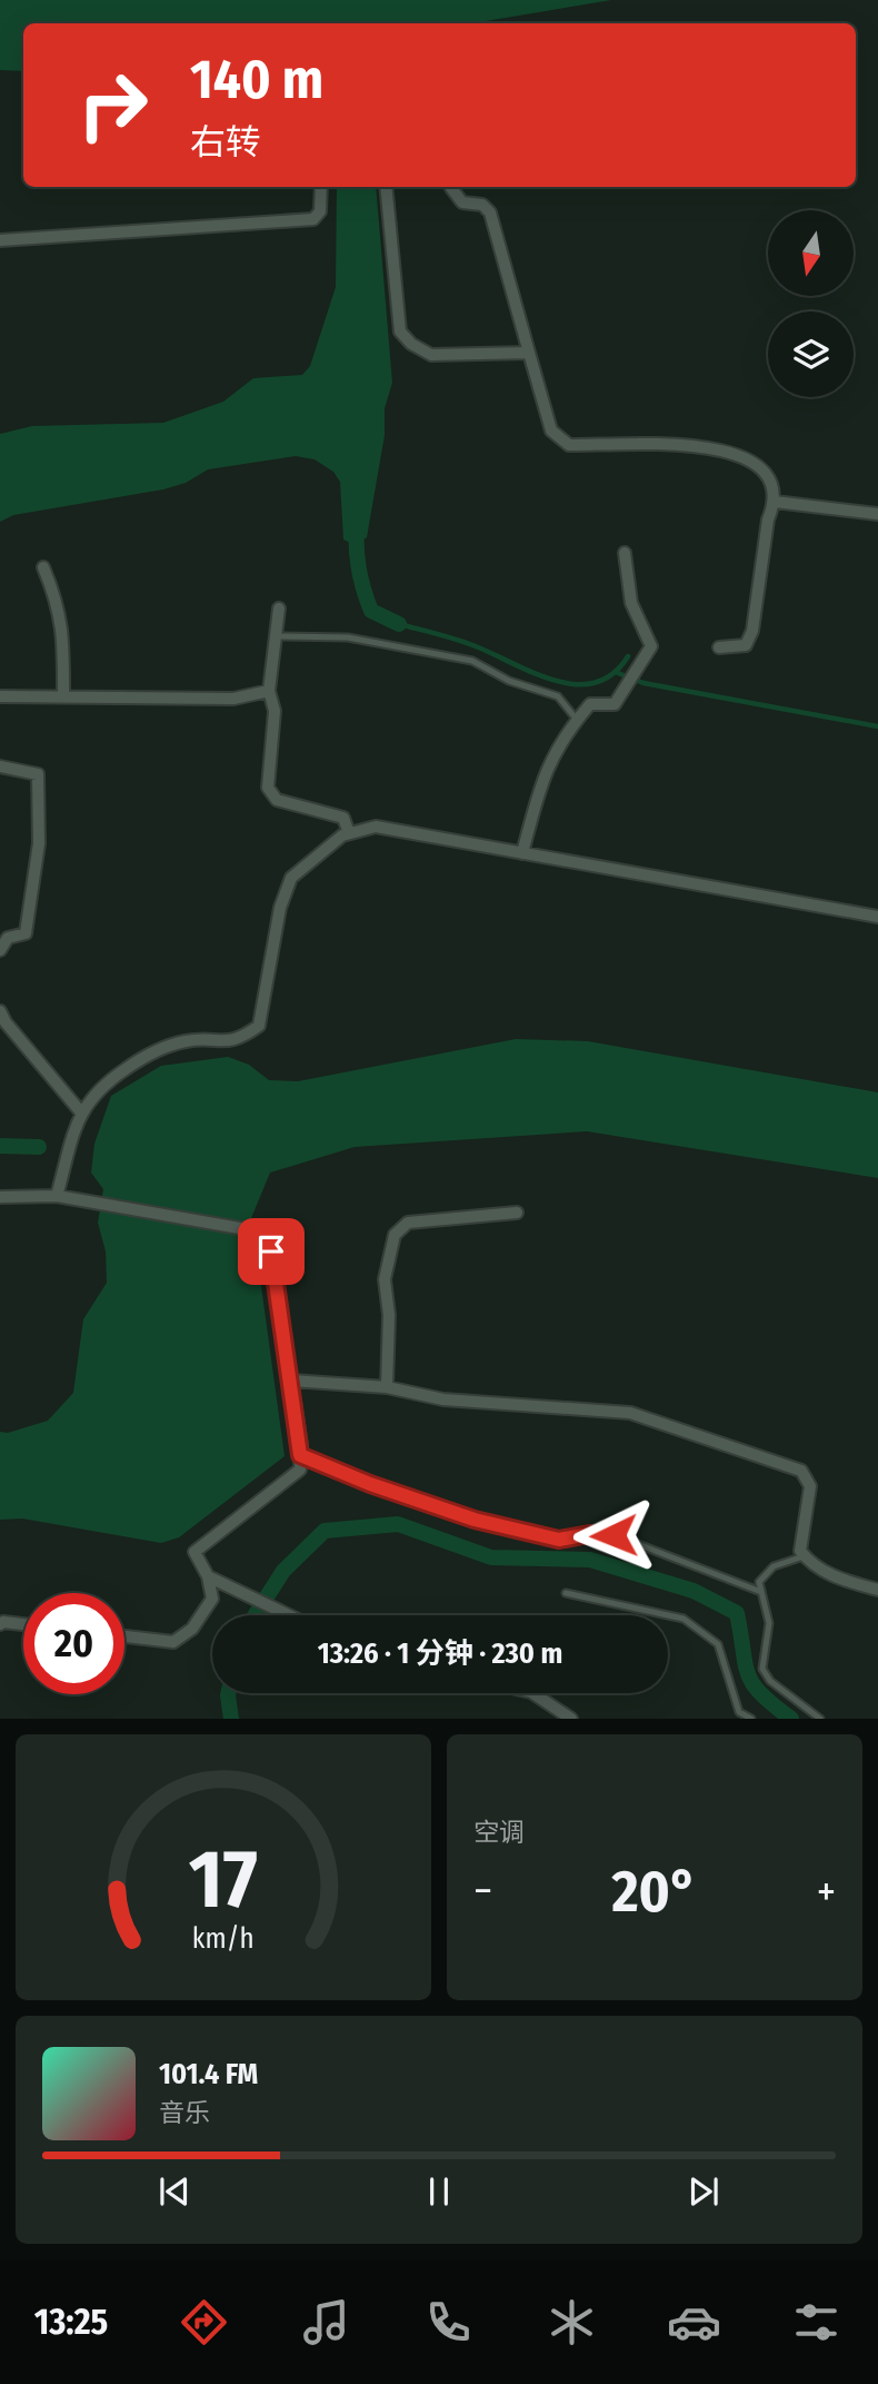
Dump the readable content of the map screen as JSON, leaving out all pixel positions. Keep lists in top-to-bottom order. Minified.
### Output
{"north":"bottom","page":{"turn":["140 m","右转"],"limit":"20","trip":"13:26 · 1 分钟 · 230 m","tile":"空调","heat":["−","20°","+"],"song":["101.4 FM","音乐"],"tabs":"13:25","gauge":["17","km/h"]}}
